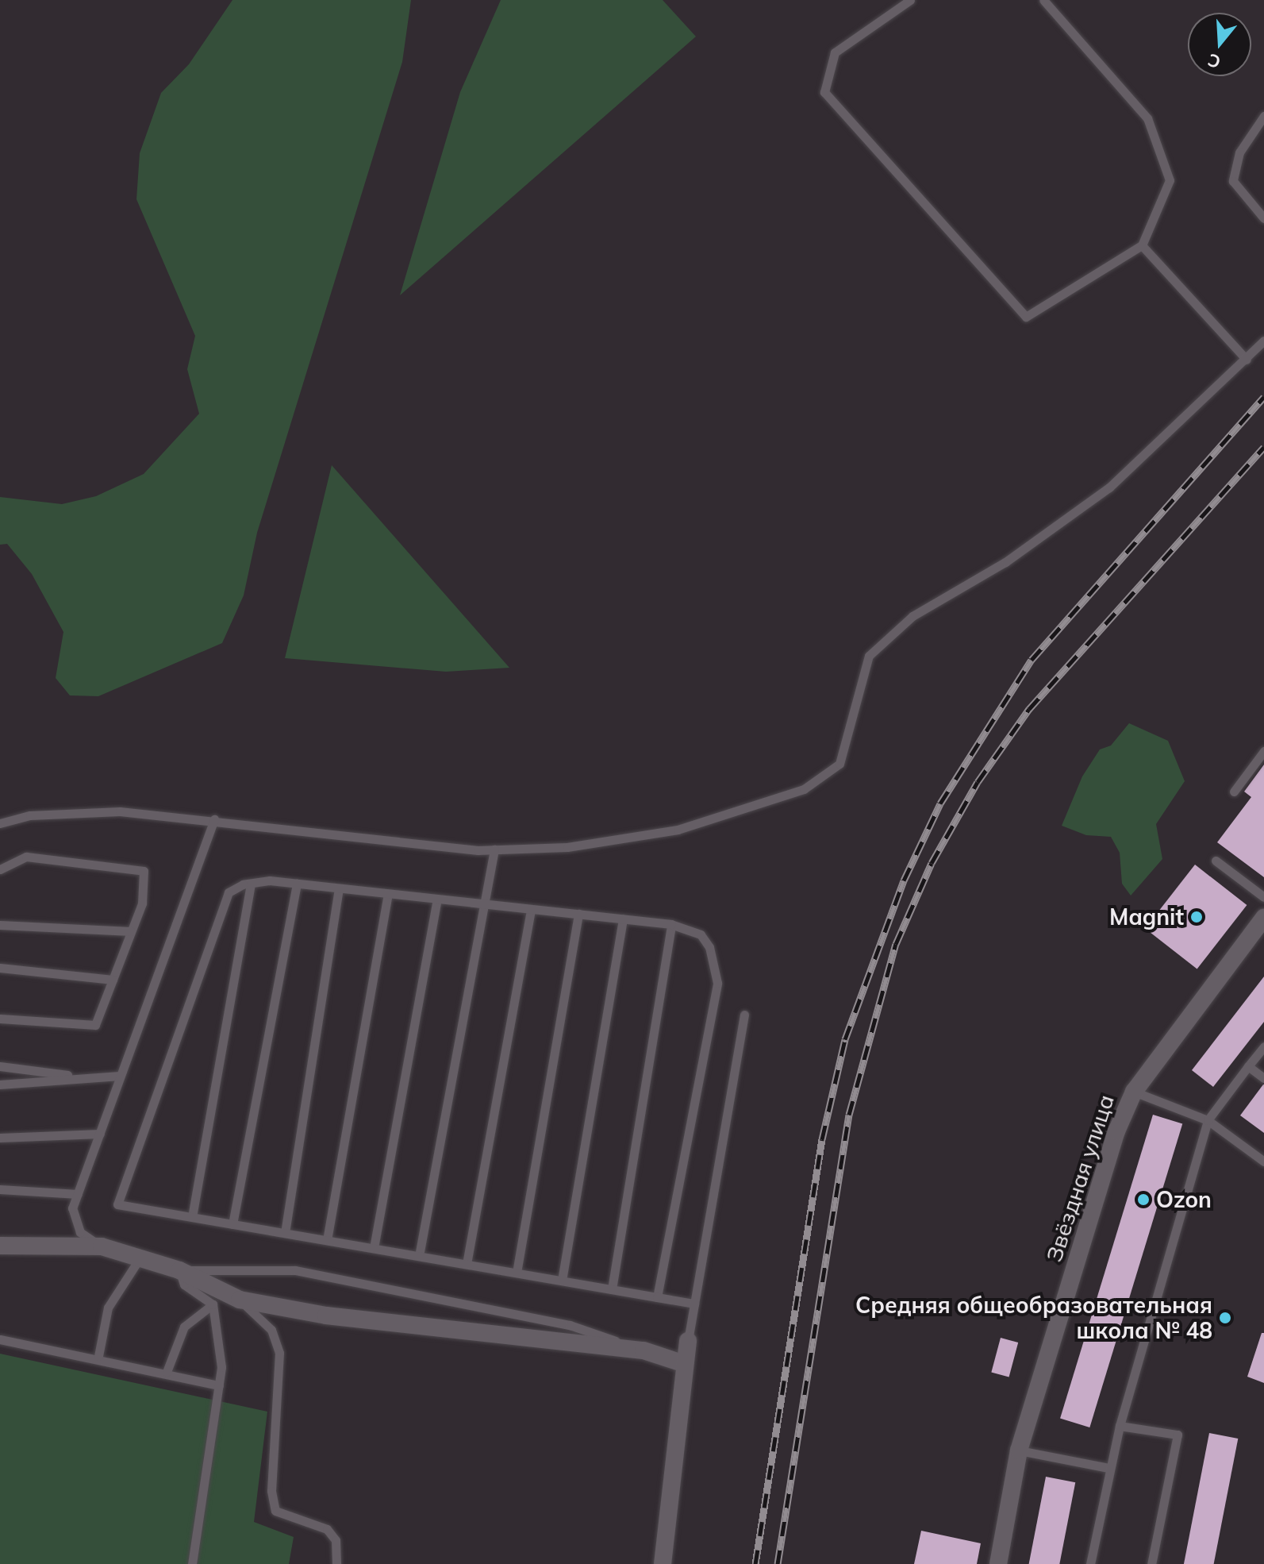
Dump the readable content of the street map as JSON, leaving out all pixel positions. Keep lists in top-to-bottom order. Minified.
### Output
{"streets":{"street":["Звёздная улица"]},"places":["Magnit","Ozon","Средняя общеобразовательная школа № 48"],"north":"bottom"}
